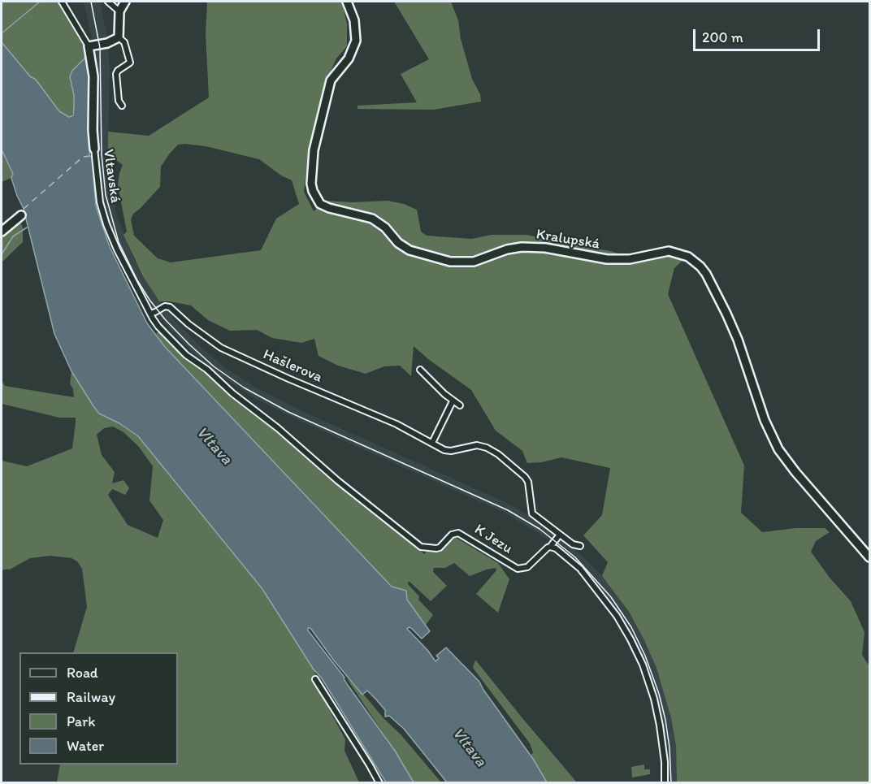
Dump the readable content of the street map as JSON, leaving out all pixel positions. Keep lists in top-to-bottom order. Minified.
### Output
{"streets":{"street":["Vltavská","Kralupská","Hašlerova","K Jezu"]},"crossings":[["Vltavská","Hašlerova"],["Vltavská","K Jezu"]],"water":["Vltava"],"legend":["Road","Railway","Park","Water"],"scale_bar":"200 m"}
